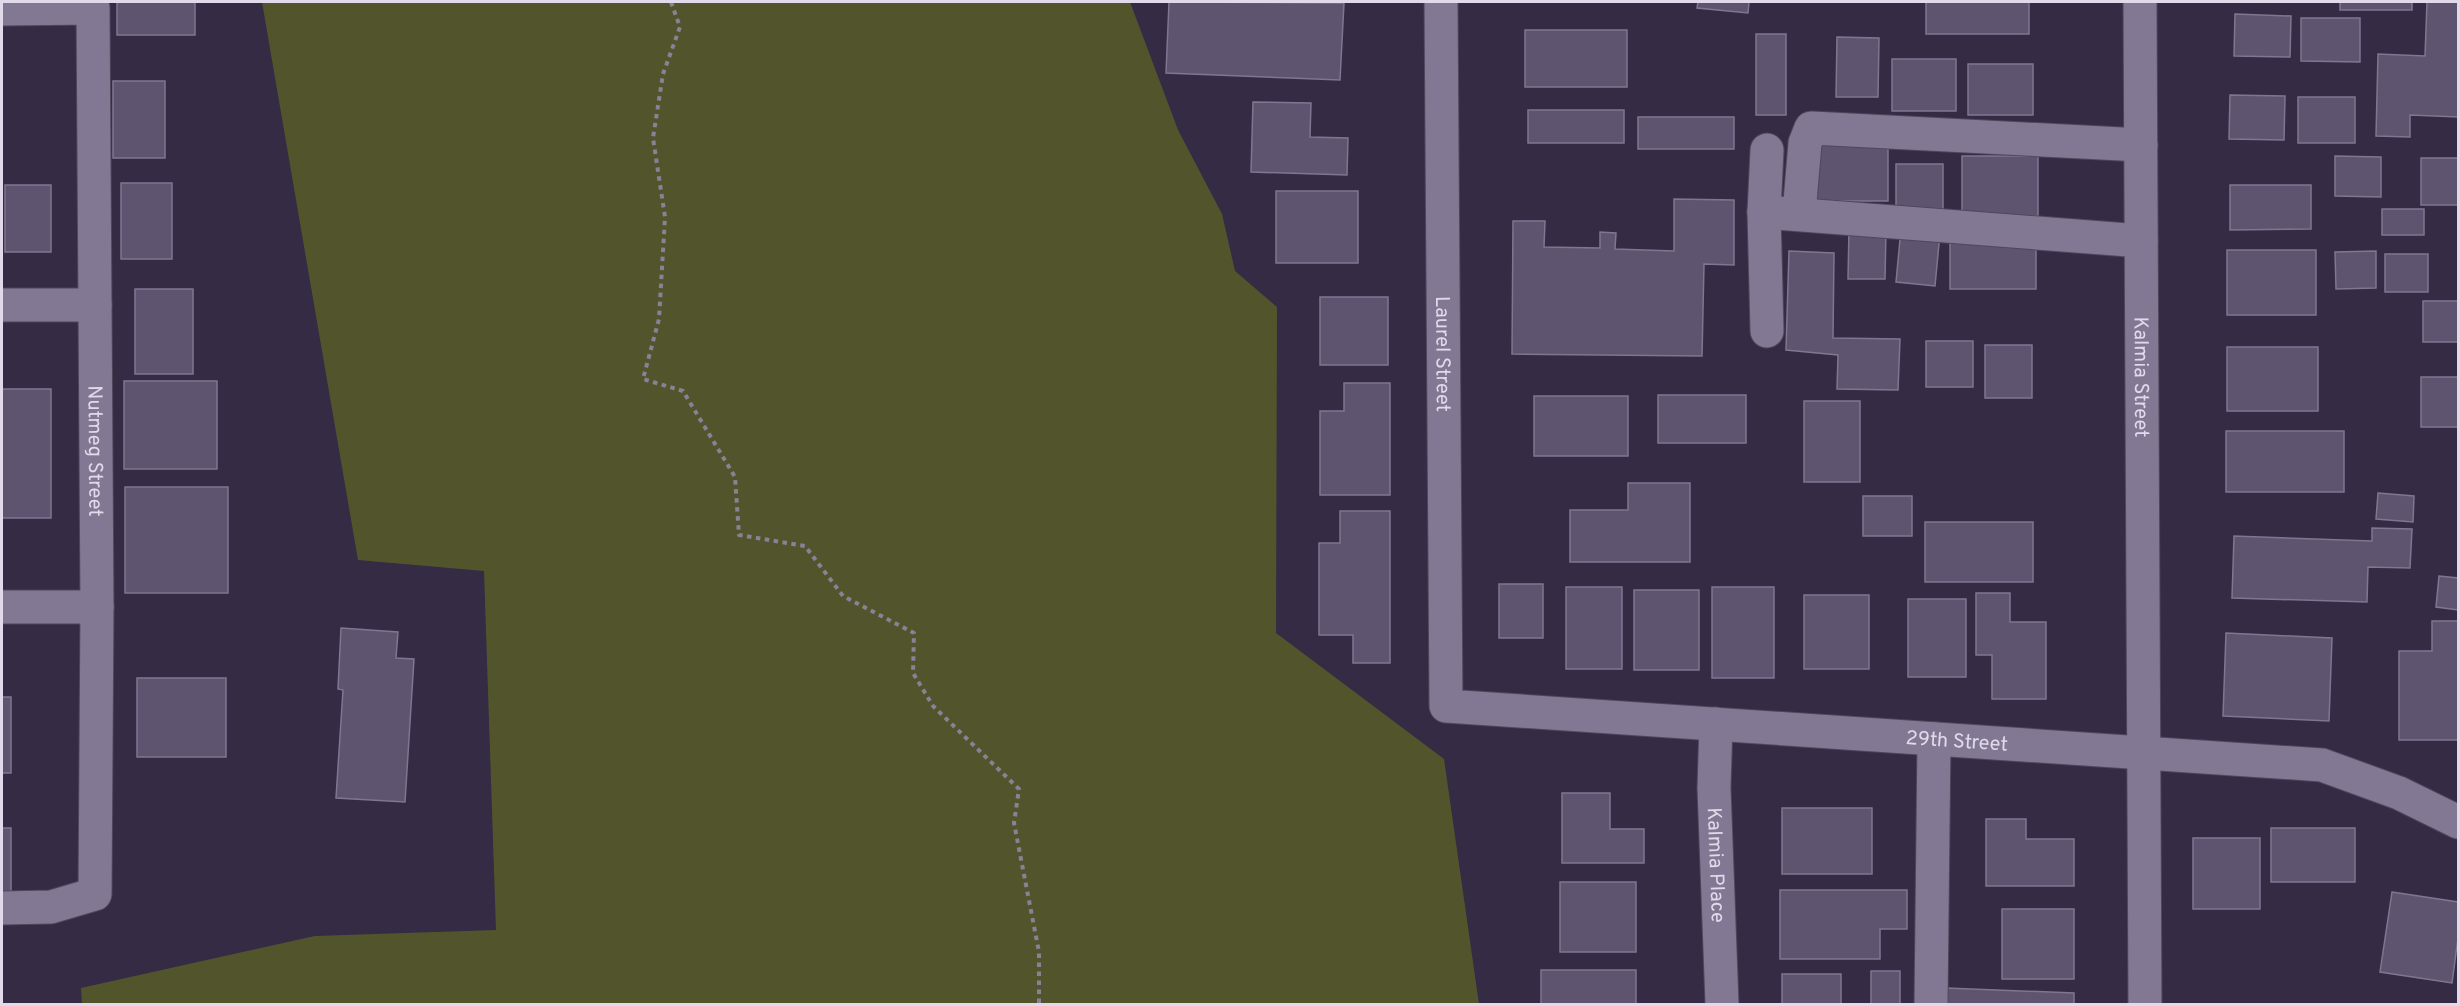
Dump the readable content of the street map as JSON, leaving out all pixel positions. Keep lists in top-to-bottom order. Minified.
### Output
{"streets":{"street":["Laurel Street","Kalmia Street","Nutmeg Street","29th Street","Kalmia Place"]},"crossings":[["Laurel Street","29th Street"],["Kalmia Street","29th Street"],["29th Street","Kalmia Place"]]}
